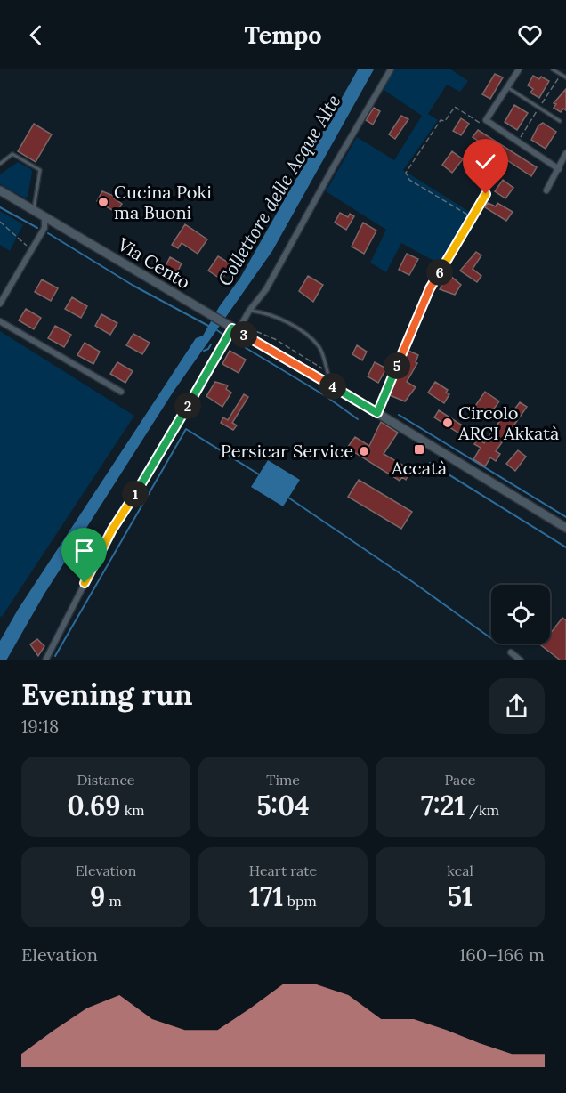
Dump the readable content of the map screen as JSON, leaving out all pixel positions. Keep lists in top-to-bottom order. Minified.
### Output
{"streets":{"main road":["Via Cento"]},"water":["Collettore delle Acque Alte"],"places":{"other":["Cucina Poki ma Buoni","Circolo ARCI Akkatà","Persicar Service"],"transit":["Accatà"]},"page":{"header":"Tempo","pins":["6","3","5","4","2","1"],"heading":["Evening run","19:18"],"stats":[["Distance","0.69 km"],["Time","5:04"],["Pace","7:21 /km"],["Elevation","9 m"],["Heart rate","171 bpm"],["kcal","51"]],"chart":["Elevation","160–166 m"]}}
